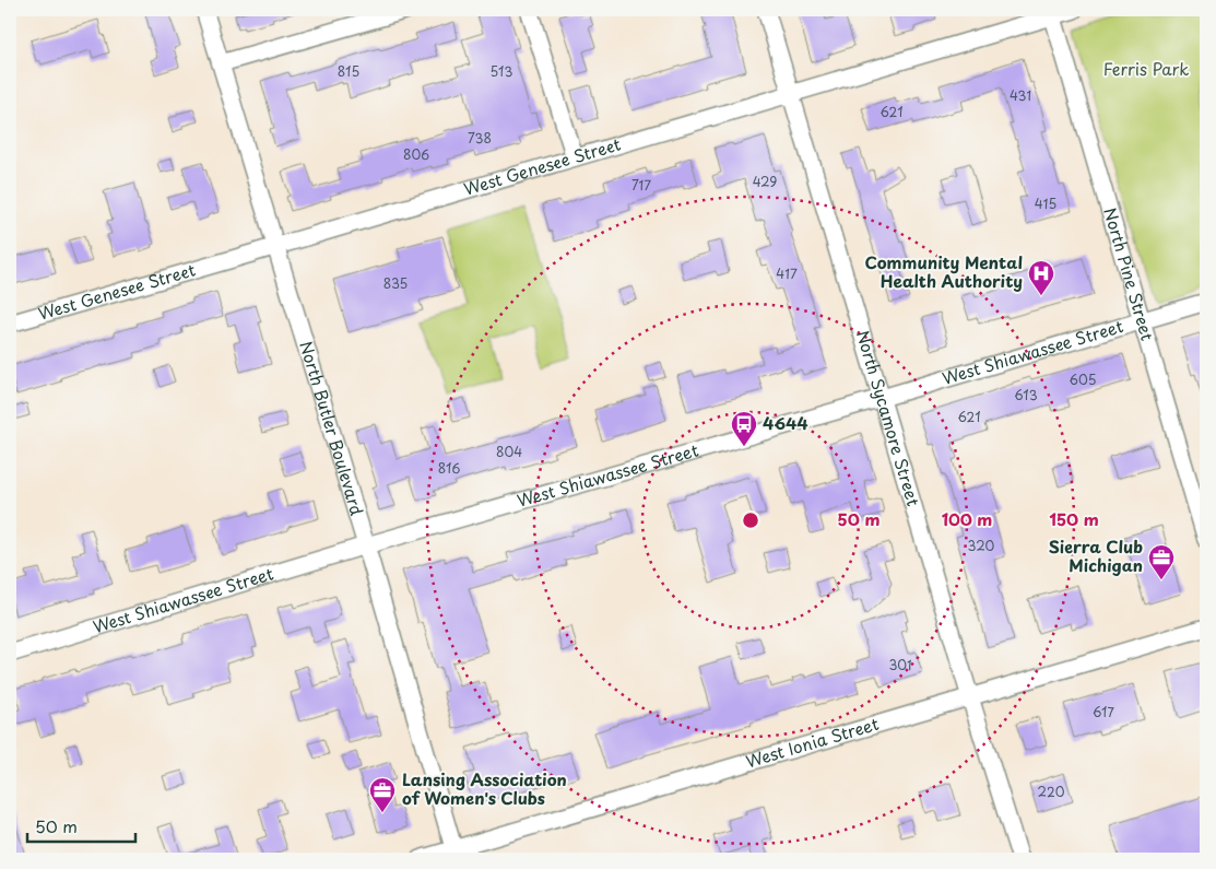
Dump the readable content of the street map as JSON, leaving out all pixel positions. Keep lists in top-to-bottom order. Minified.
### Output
{"streets":{"street":["West Genesee Street","North Pine Street","West Shiawassee Street","North Sycamore Street","North Butler Boulevard","West Ionia Street"]},"crossings":[["West Genesee Street","North Pine Street"],["West Genesee Street","North Sycamore Street"],["West Genesee Street","North Butler Boulevard"],["North Pine Street","West Shiawassee Street"],["West Shiawassee Street","North Sycamore Street"],["West Shiawassee Street","North Butler Boulevard"],["North Sycamore Street","West Ionia Street"],["North Butler Boulevard","West Ionia Street"]],"parks":["Ferris Park"],"places":{"hospital":["Community Mental Health Authority"],"bus stop":["4644"],"office":["Sierra Club Michigan","Lansing Association of Women's Clubs"]},"house_numbers":["815","513","431","621","738","806","429","717","415","417","835","605","613","621","804","816","320","301","617","220"],"scale_bar":"50 m","rings":["50 m","100 m","150 m"]}
